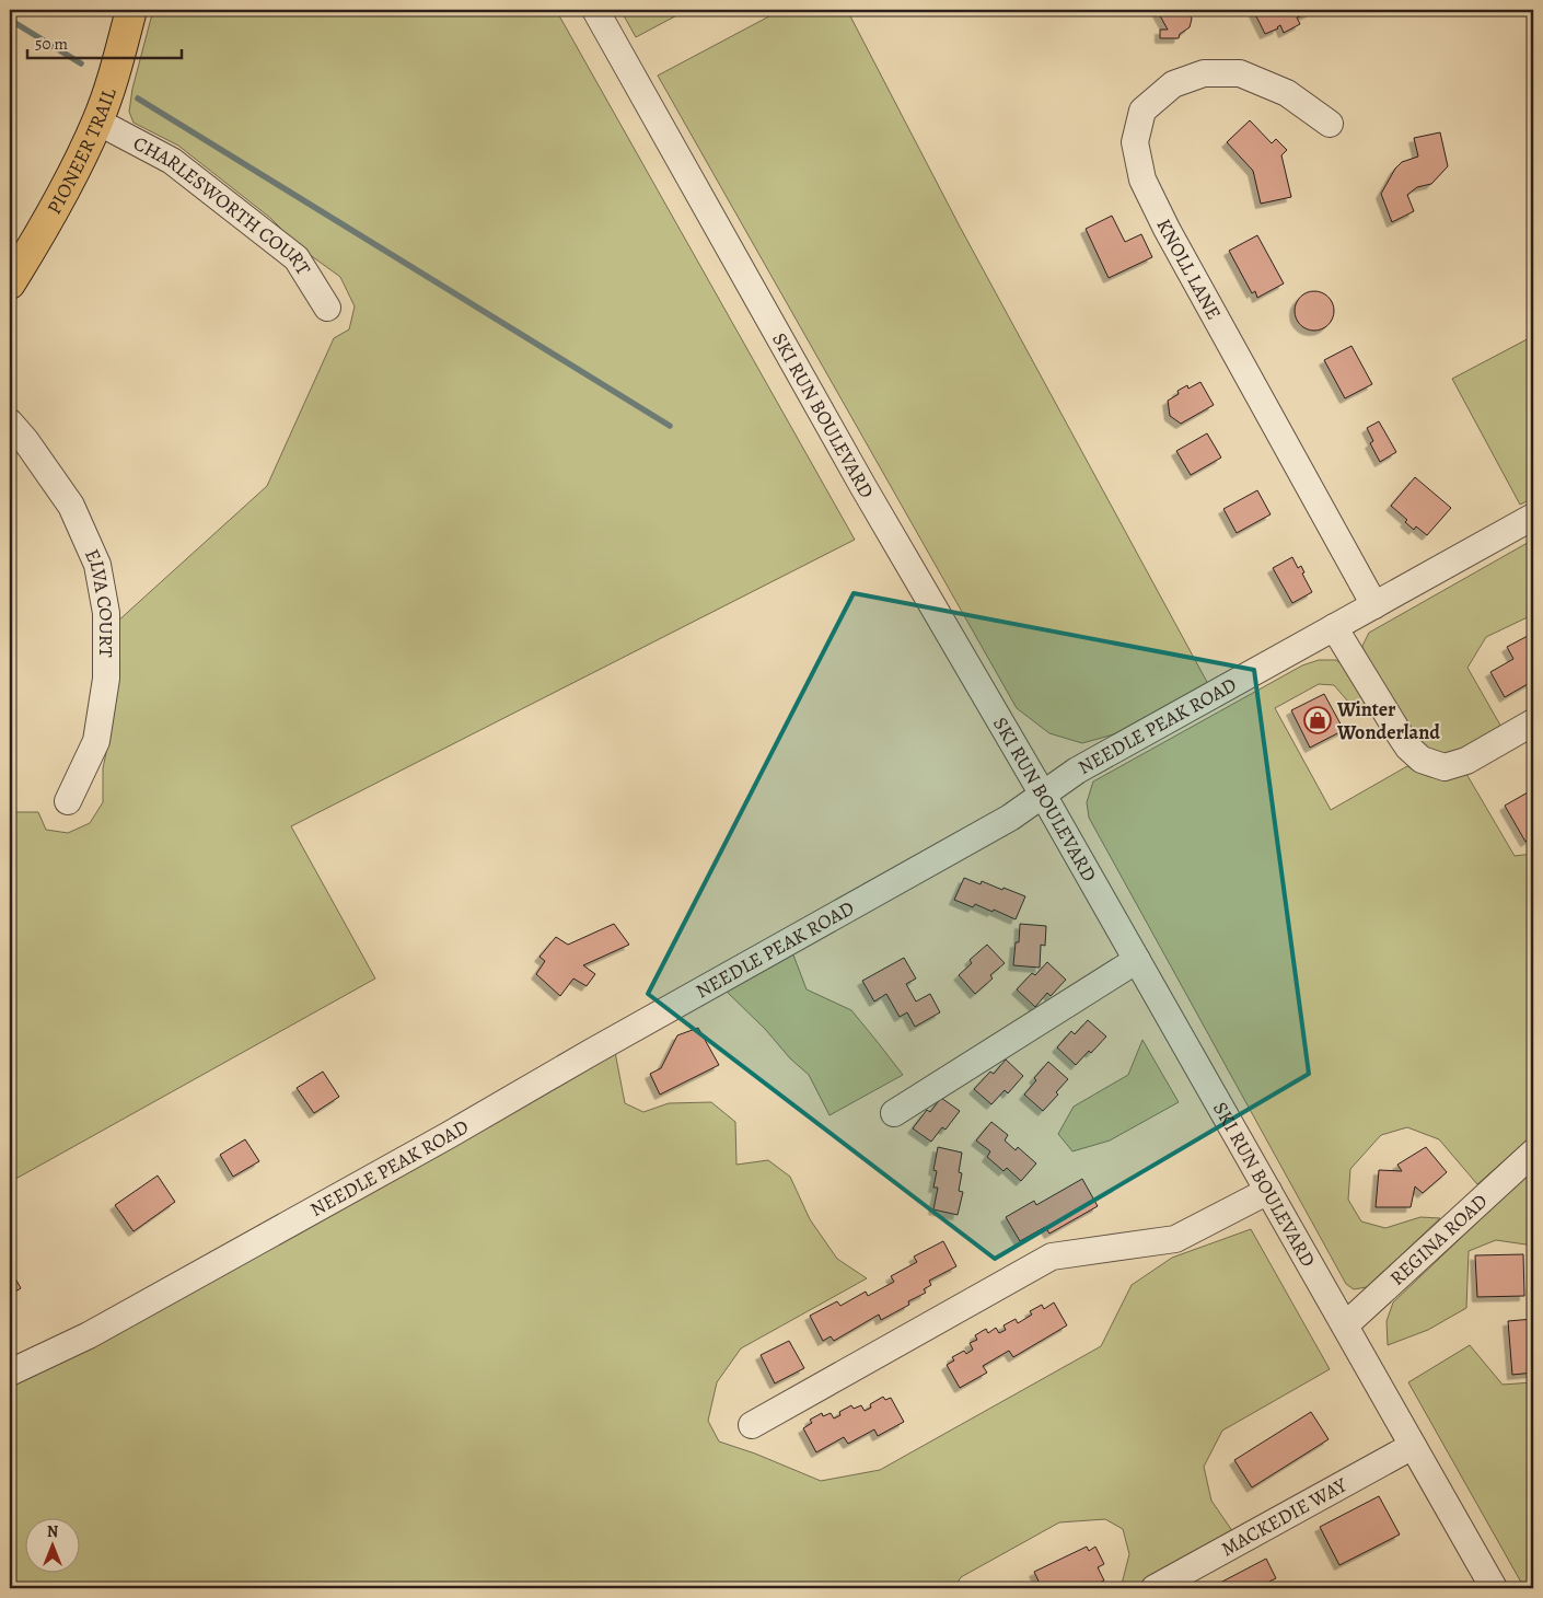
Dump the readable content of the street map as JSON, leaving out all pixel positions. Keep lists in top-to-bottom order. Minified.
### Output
{"streets":{"main road":["PIONEER TRAIL"],"street":["CHARLESWORTH COURT","KNOLL LANE","SKI RUN BOULEVARD","ELVA COURT","NEEDLE PEAK ROAD","REGINA ROAD","MACKEDIE WAY"]},"crossings":[["PIONEER TRAIL","CHARLESWORTH COURT"],["KNOLL LANE","NEEDLE PEAK ROAD"],["SKI RUN BOULEVARD","NEEDLE PEAK ROAD"],["SKI RUN BOULEVARD","REGINA ROAD"],["SKI RUN BOULEVARD","MACKEDIE WAY"]],"places":{"shop":["Winter Wonderland"]},"scale_bar":"50 m","north":"top"}
